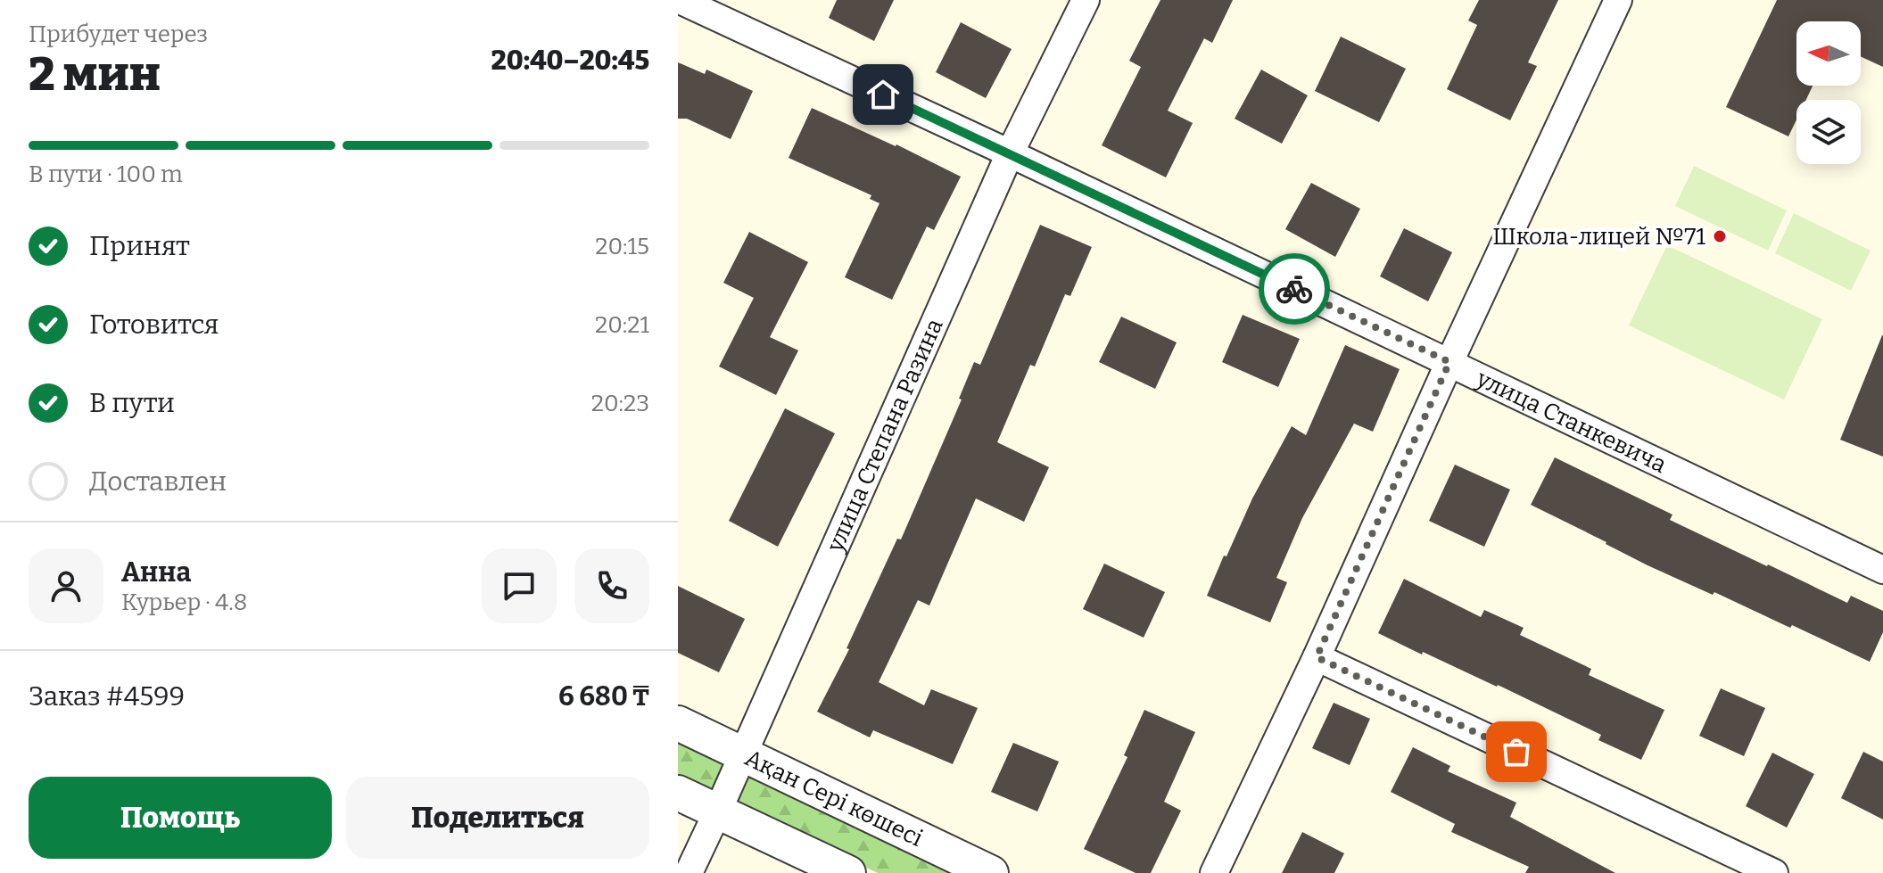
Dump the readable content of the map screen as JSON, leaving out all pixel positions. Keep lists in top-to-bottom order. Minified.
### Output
{"streets":{"street":["улица Станкевича","улица Степана Разина","Ақан Сері көшесі"]},"crossings":[["улица Станкевича","улица Степана Разина"],["улица Степана Разина","Ақан Сері көшесі"]],"places":["Школа-лицей №71"],"north":"left","page":{"heading":["2 мин","Прибудет через","20:40–20:45"],"panel":["Анна","Курьер · 4.8","Заказ #4599","6 680 ₸"],"bar":"В пути · 100 m","list":[["Принят","20:15"],["Готовится","20:21"],["В пути","20:23"],"Доставлен"],"buttons":["Помощь","Поделиться"]}}
